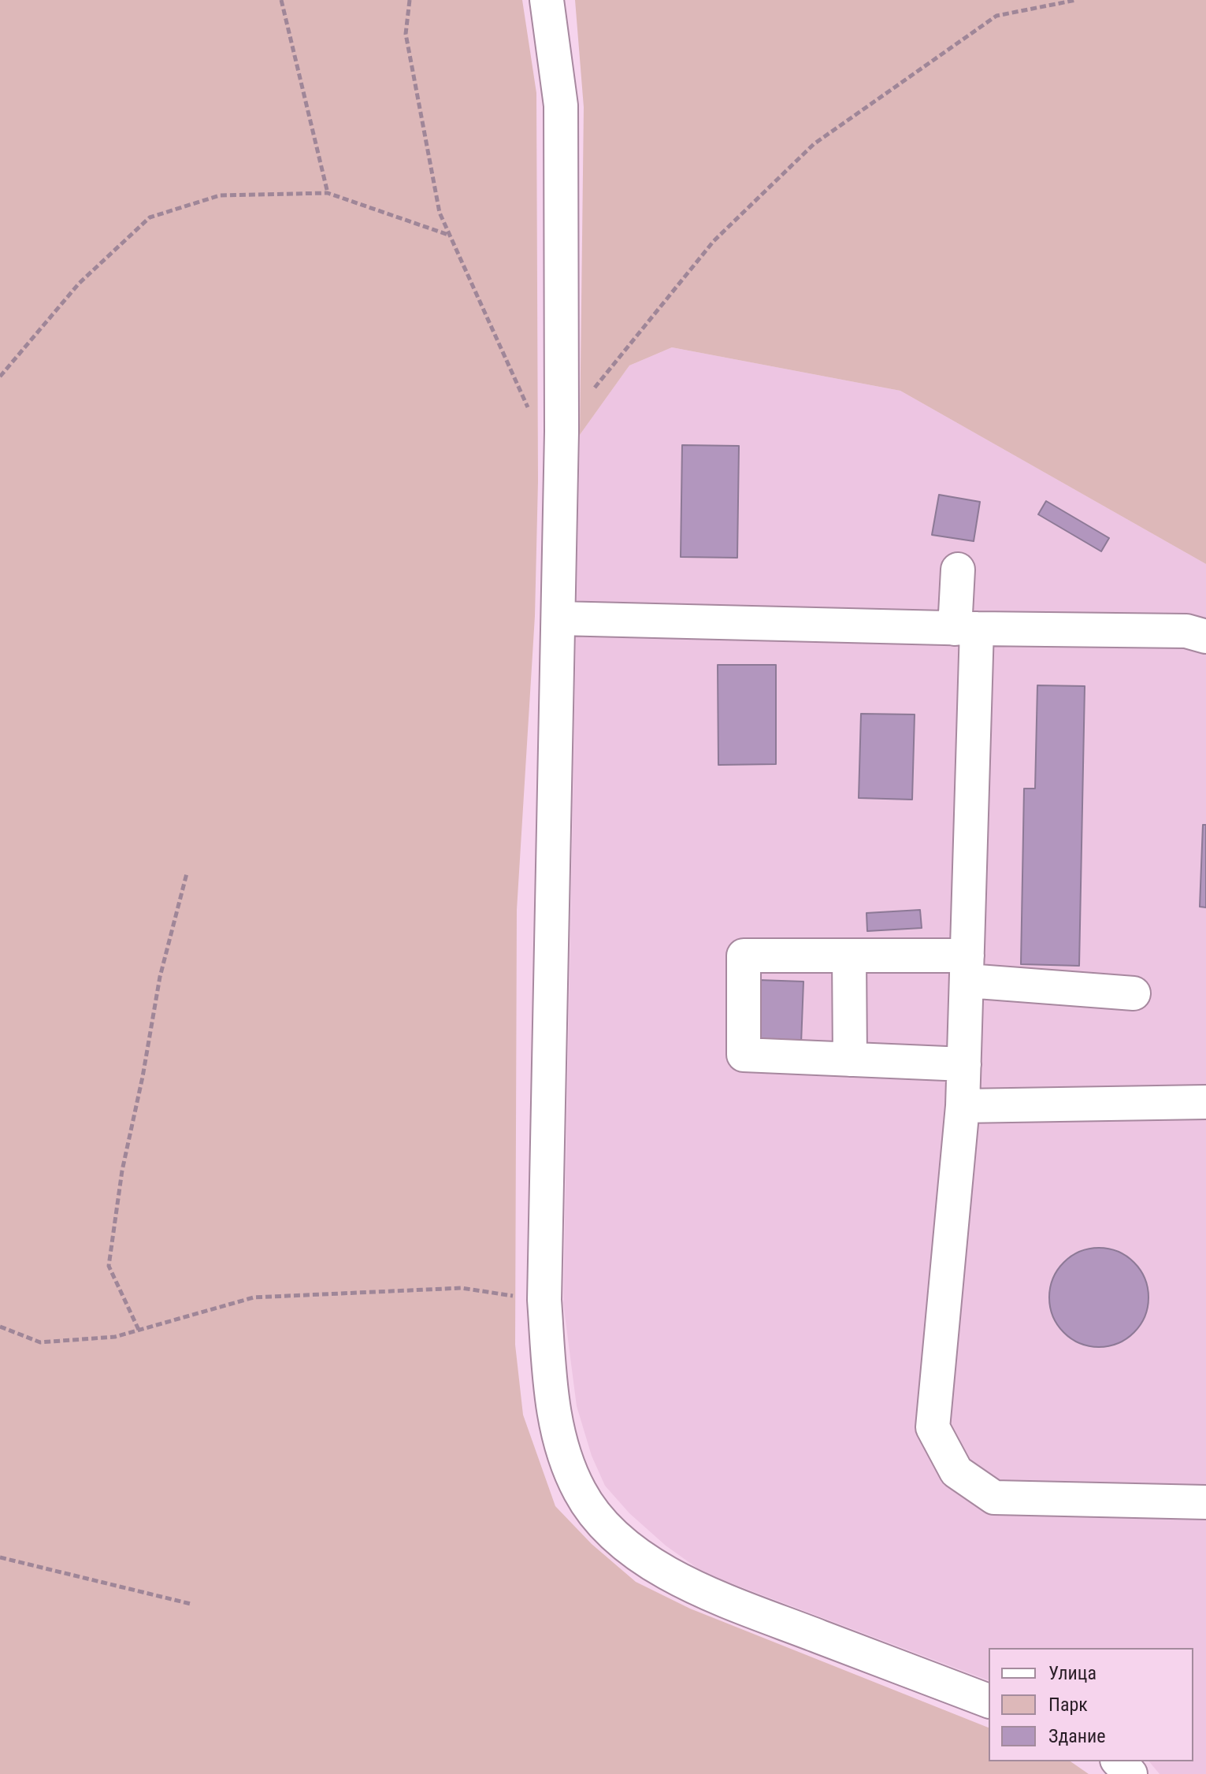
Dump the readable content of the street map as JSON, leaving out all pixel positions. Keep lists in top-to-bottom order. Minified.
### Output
{"legend":["Улица","Парк","Здание"]}
